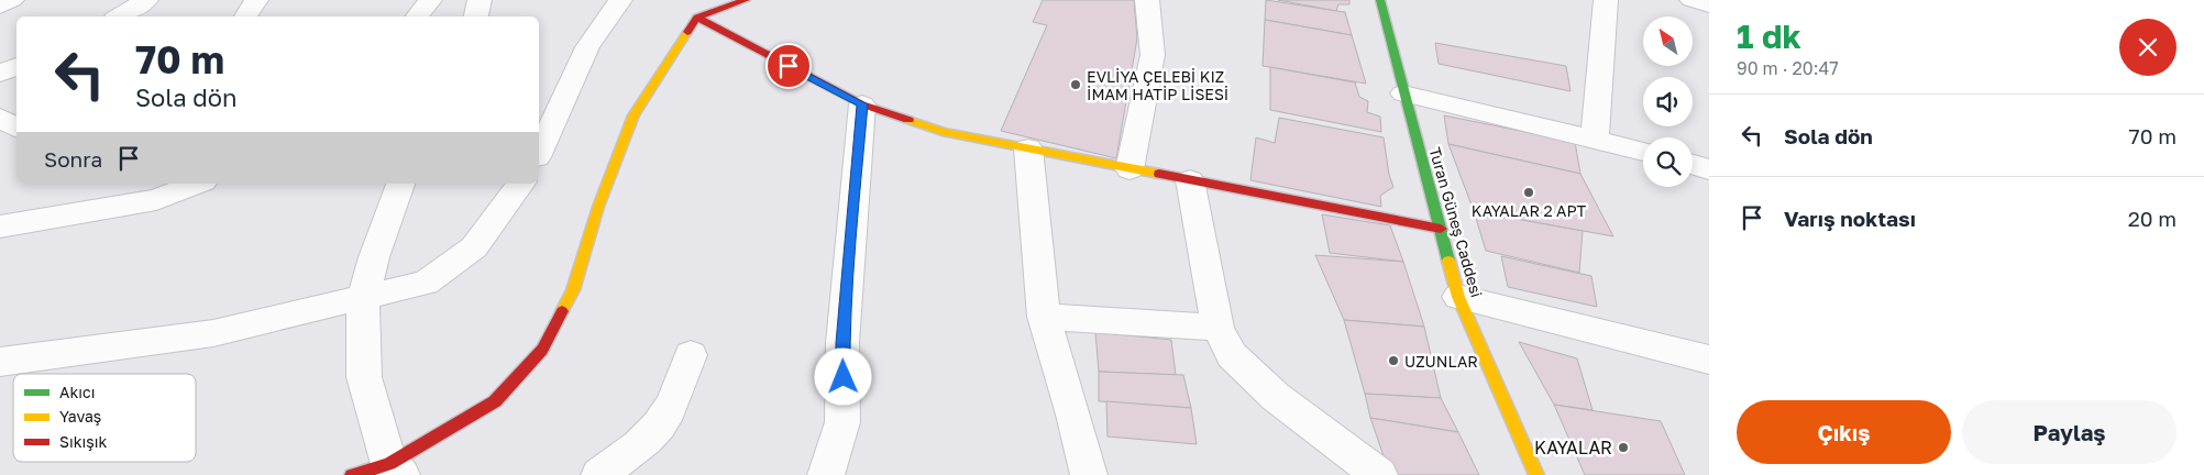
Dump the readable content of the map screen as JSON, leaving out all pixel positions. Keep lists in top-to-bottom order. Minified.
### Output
{"streets":{"street":["Turan Güneş Caddesi"]},"places":["EVLİYA ÇELEBİ KIZ İMAM HATİP LİSESİ","KAYALAR 2 APT","UZUNLAR","KAYALAR"],"legend":["Akıcı","Yavaş","Sıkışık"],"north":"top left","page":{"heading":["1 dk","90 m · 20:47"],"turn":["70 m","Sola dön"],"list":[{"name":"Sola dön","value":"70 m"},{"name":"Varış noktası","value":"20 m"}],"then":"Sonra","buttons":["Çıkış","Paylaş"]}}
